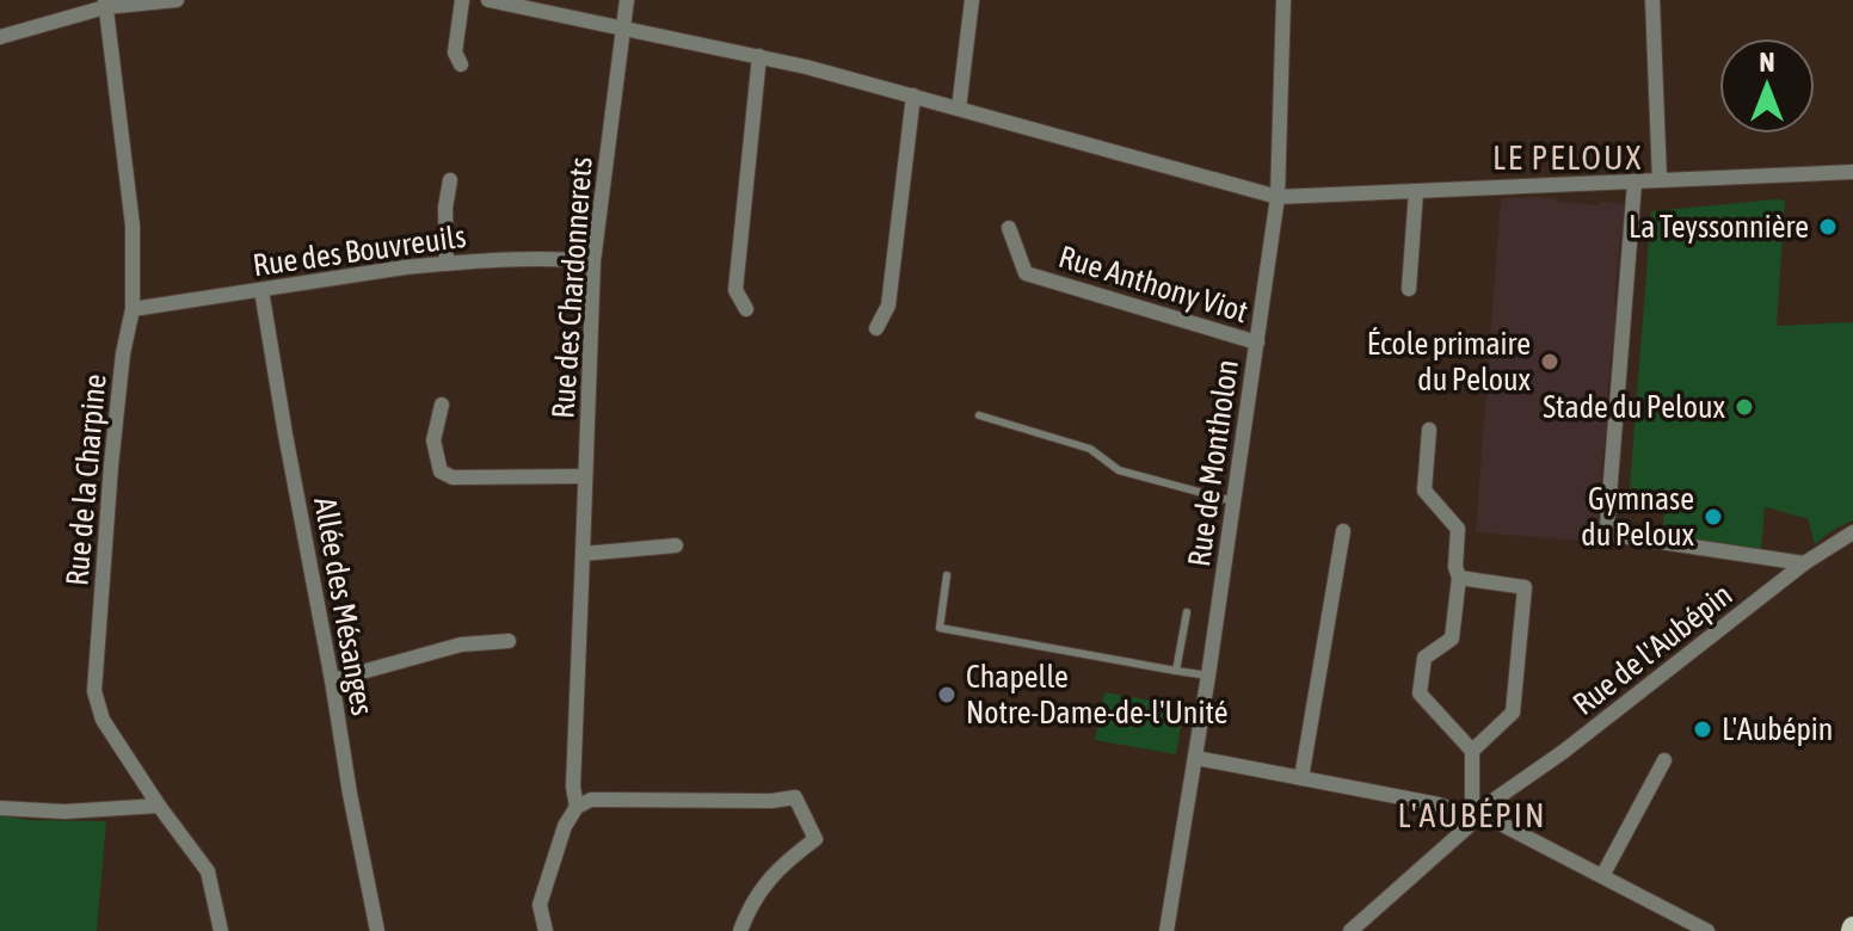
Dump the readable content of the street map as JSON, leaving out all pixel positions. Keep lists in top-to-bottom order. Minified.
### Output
{"streets":{"street":["Rue des Bouvreuils","Rue Anthony Viot","Rue des Chardonnerets","Rue de Montholon","Rue de la Charpine","Allée des Mésanges","Rue de l'Aubépin"]},"crossings":[["Rue des Bouvreuils","Rue des Chardonnerets"],["Rue des Bouvreuils","Rue de la Charpine"],["Rue des Bouvreuils","Allée des Mésanges"],["Rue Anthony Viot","Rue de Montholon"]],"districts":["LE PELOUX","L'AUBÉPIN"],"places":["La Teyssonnière","École primaire du Peloux","Stade du Peloux","Gymnase du Peloux","Chapelle Notre-Dame-de-l'Unité","L'Aubépin"],"north":"top"}
